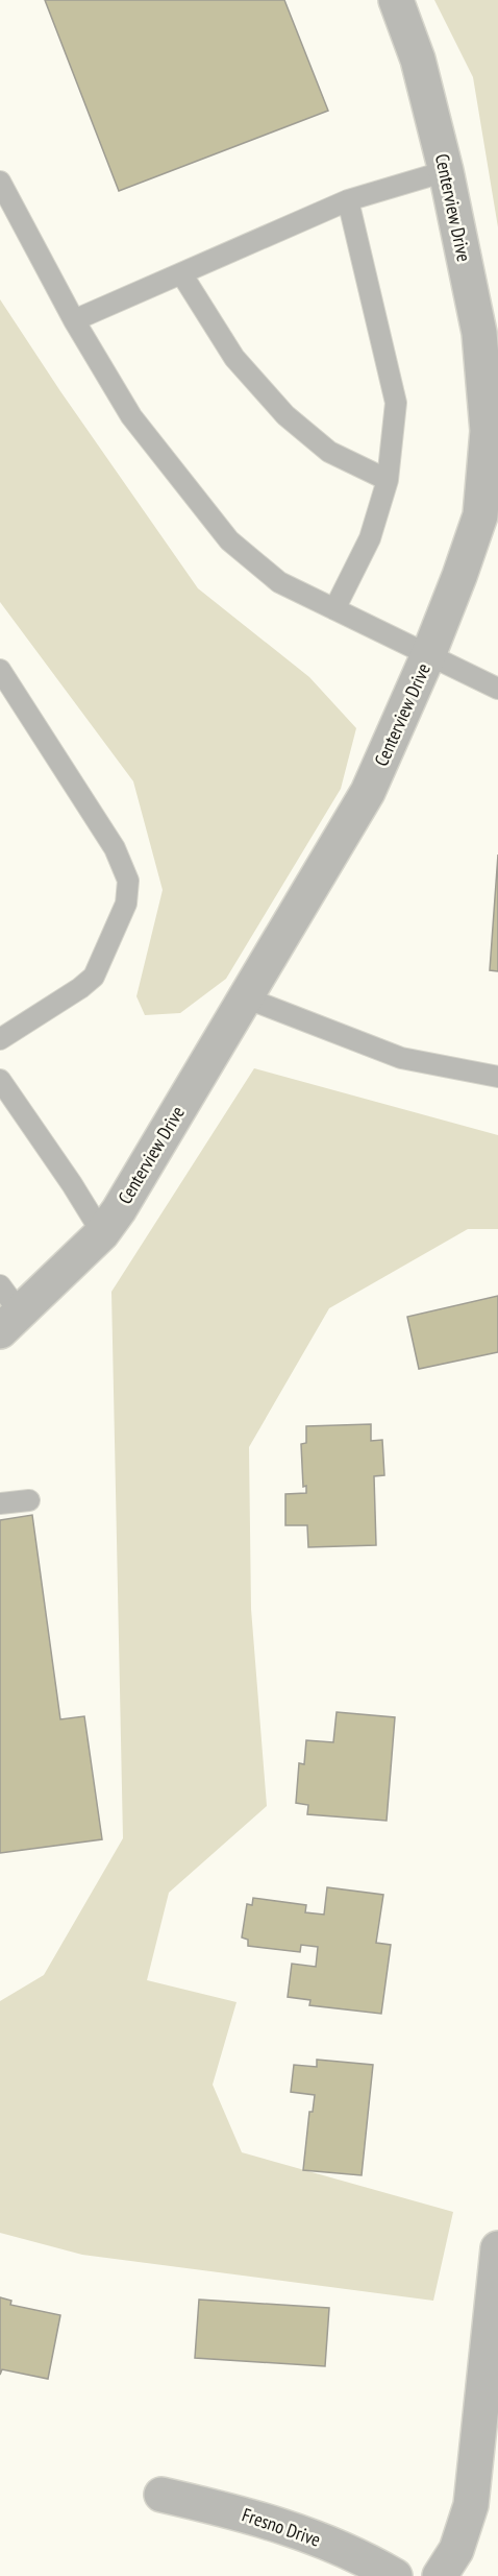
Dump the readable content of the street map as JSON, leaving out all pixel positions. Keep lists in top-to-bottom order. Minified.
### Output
{"streets":{"street":["Centerview Drive","Fresno Drive"]}}
